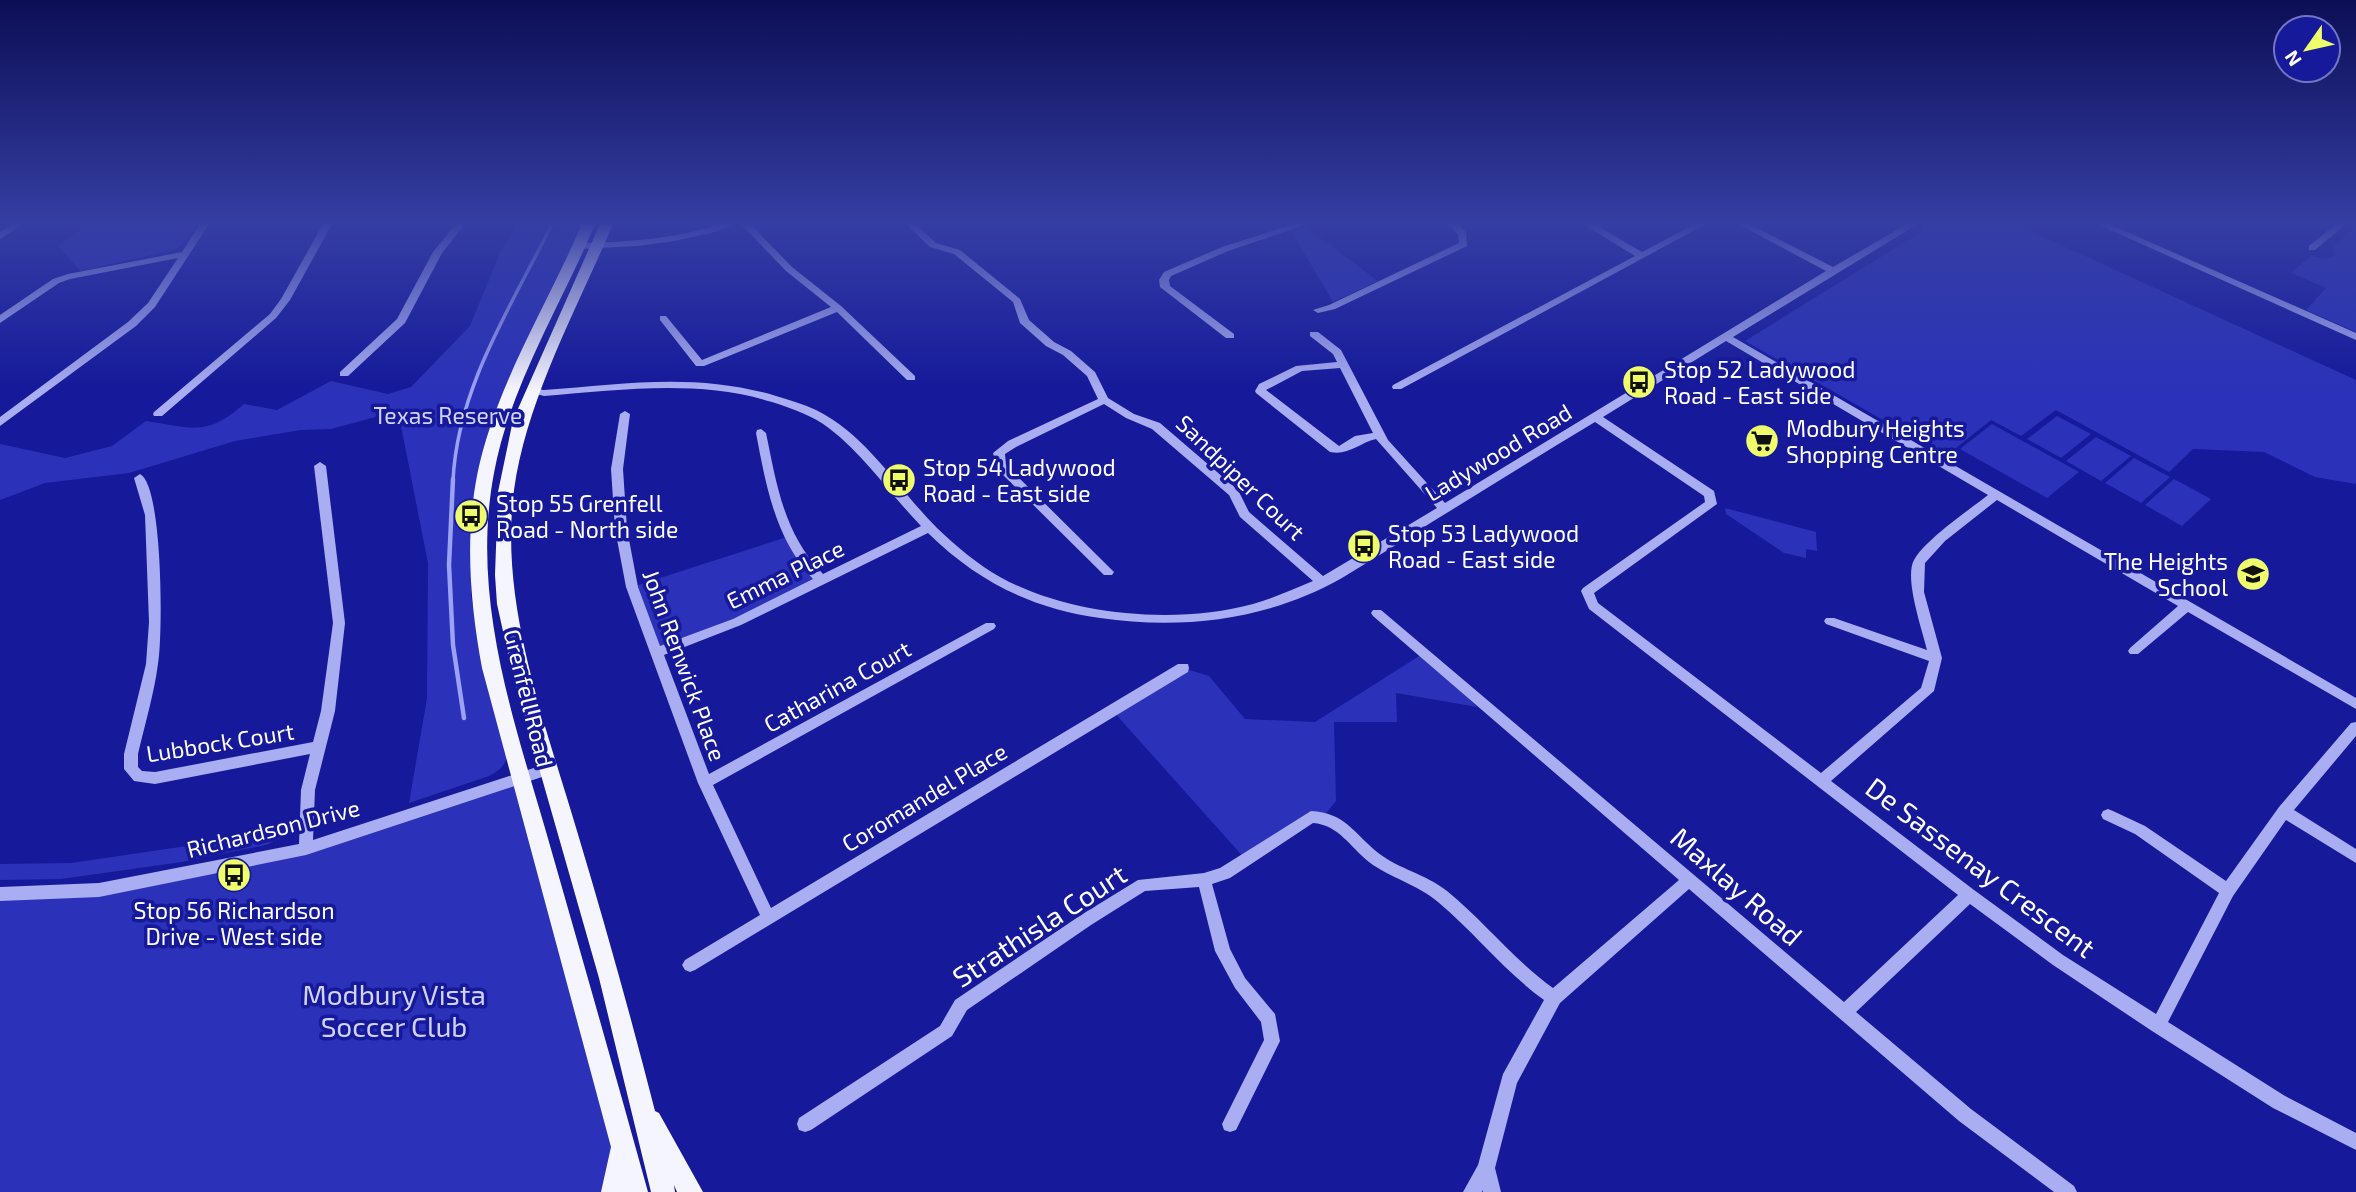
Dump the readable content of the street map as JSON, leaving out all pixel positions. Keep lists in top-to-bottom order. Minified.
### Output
{"streets":{"main road":["Grenfell Road"],"street":["Ladywood Road","Sandpiper Court","Emma Place","John Renwick Place","Catharina Court","Lubbock Court","Coromandel Place","Richardson Drive","De Sassenay Crescent","Maxlay Road","Strathisla Court"]},"crossings":[["Ladywood Road","Sandpiper Court"],["Ladywood Road","Emma Place"],["Ladywood Road","Grenfell Road"],["Ladywood Road","De Sassenay Crescent"],["Emma Place","John Renwick Place"],["John Renwick Place","Catharina Court"],["John Renwick Place","Coromandel Place"],["Grenfell Road","Richardson Drive"]],"parks":["Texas Reserve","Modbury Vista Soccer Club"],"places":{"bus stop":["Stop 52 Ladywood Road - East side","Stop 54 Ladywood Road - East side","Stop 55 Grenfell Road - North side","Stop 53 Ladywood Road - East side","Stop 56 Richardson Drive - West side"],"supermarket":["Modbury Heights Shopping Centre"],"school or university":["The Heights School"]},"north":"bottom left"}
